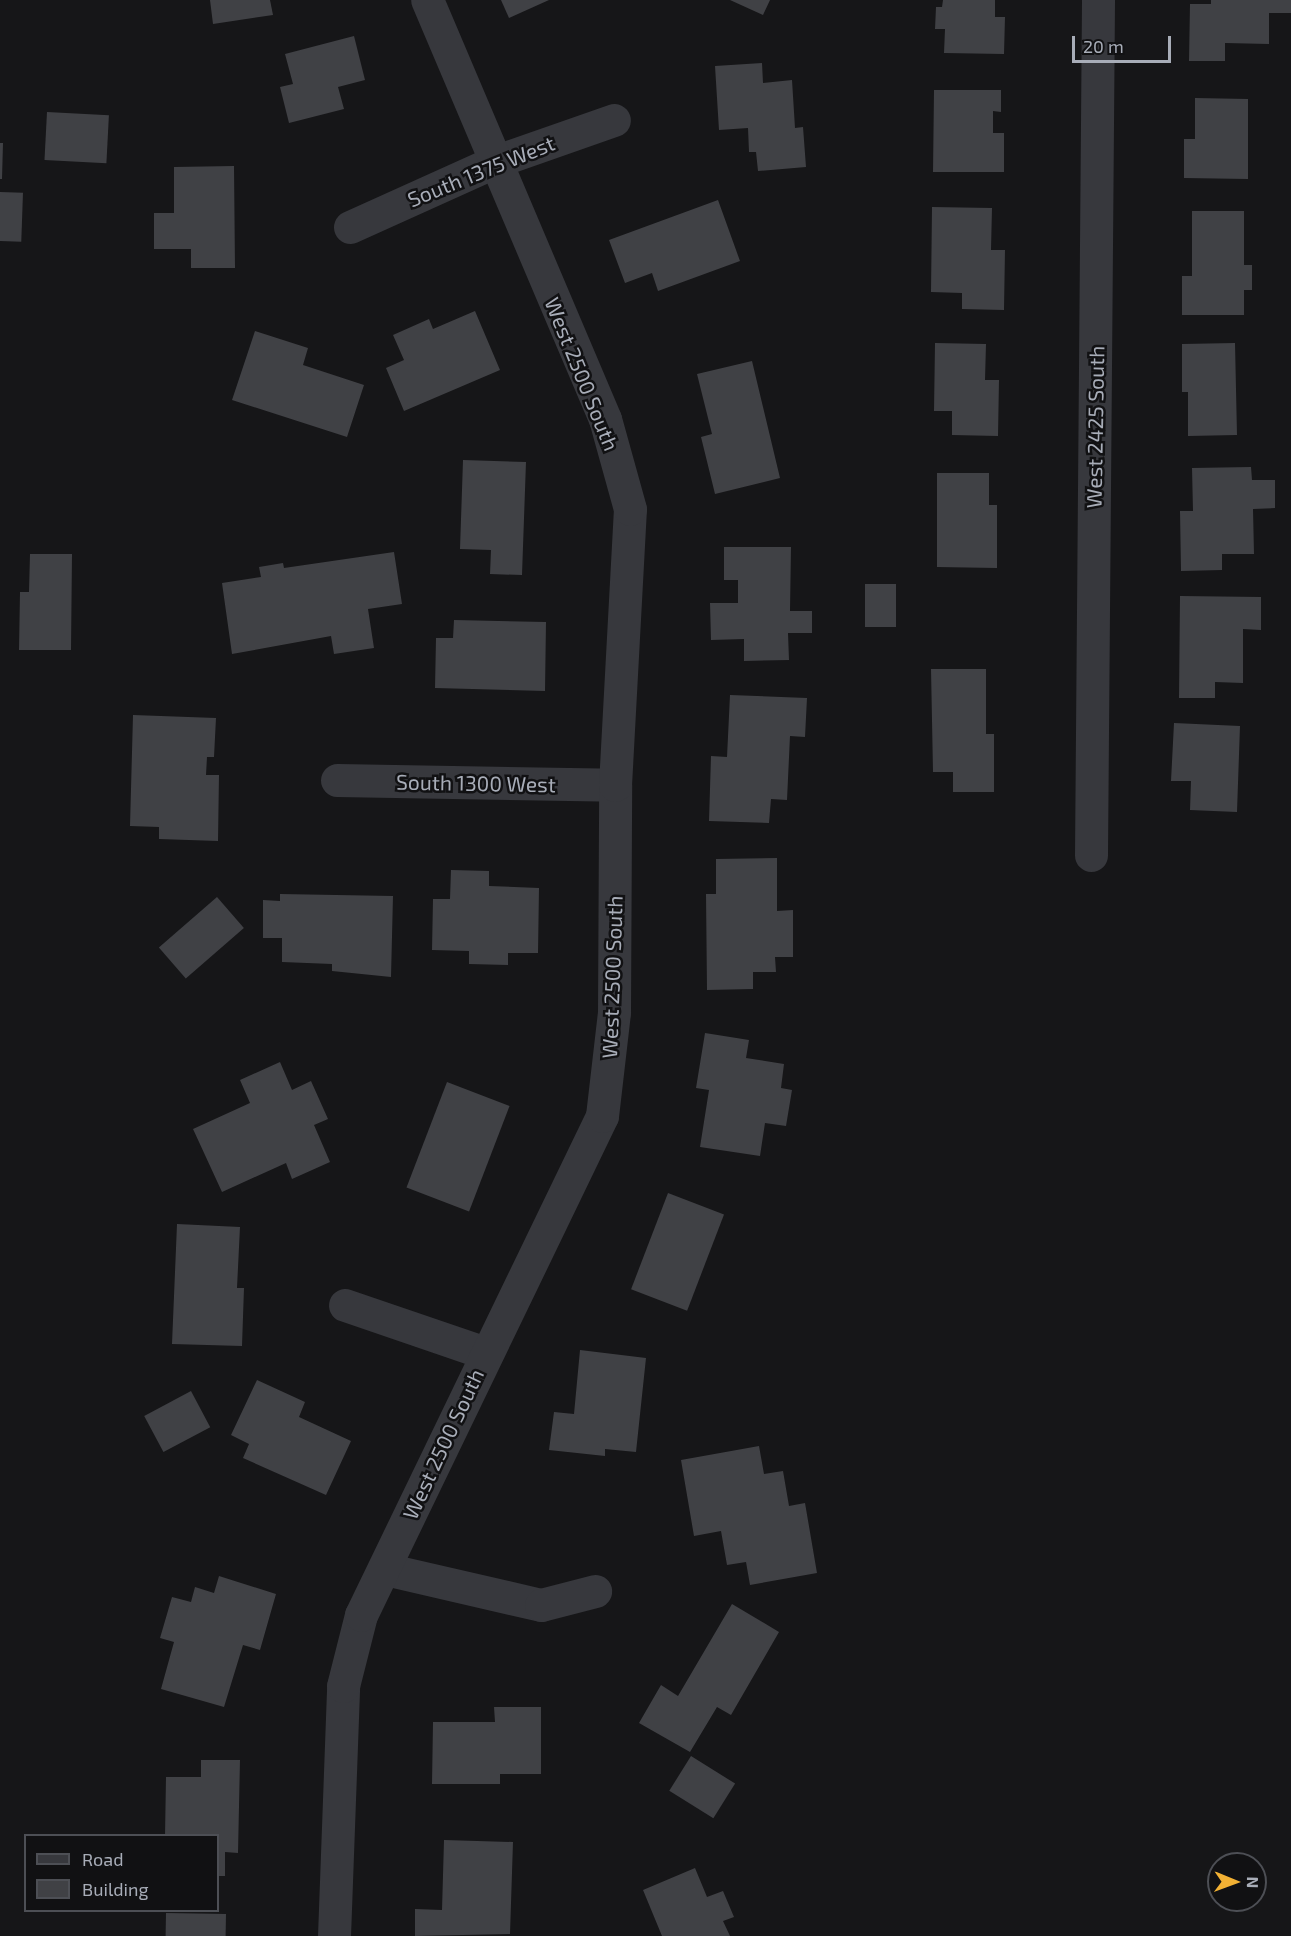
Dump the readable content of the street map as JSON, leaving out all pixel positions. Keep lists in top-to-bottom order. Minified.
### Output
{"streets":{"street":["South 1375 West","West 2500 South","West 2425 South","South 1300 West"]},"crossings":[["South 1375 West","West 2500 South"],["West 2500 South","South 1300 West"]],"legend":["Road","Building"],"scale_bar":"20 m","north":"right"}
